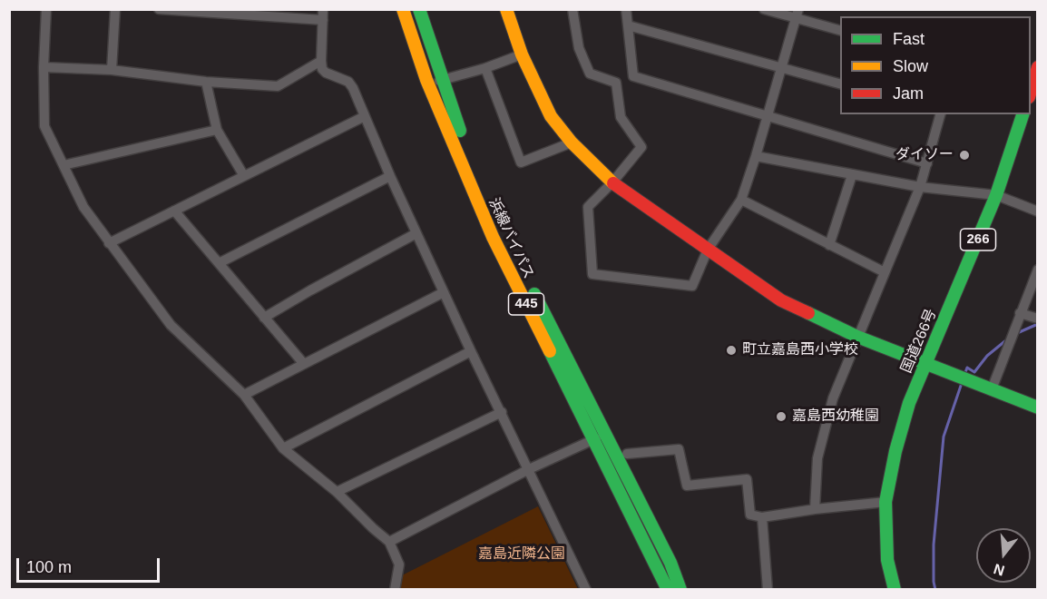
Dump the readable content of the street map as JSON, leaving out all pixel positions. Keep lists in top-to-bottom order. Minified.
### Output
{"streets":{"main road":["浜線バイパス","266","445","国道266号"]},"parks":["嘉島近隣公園"],"places":["ダイソー","町立嘉島西小学校","嘉島西幼稚園"],"legend":["Fast","Slow","Jam"],"scale_bar":"100 m","north":"bottom"}
